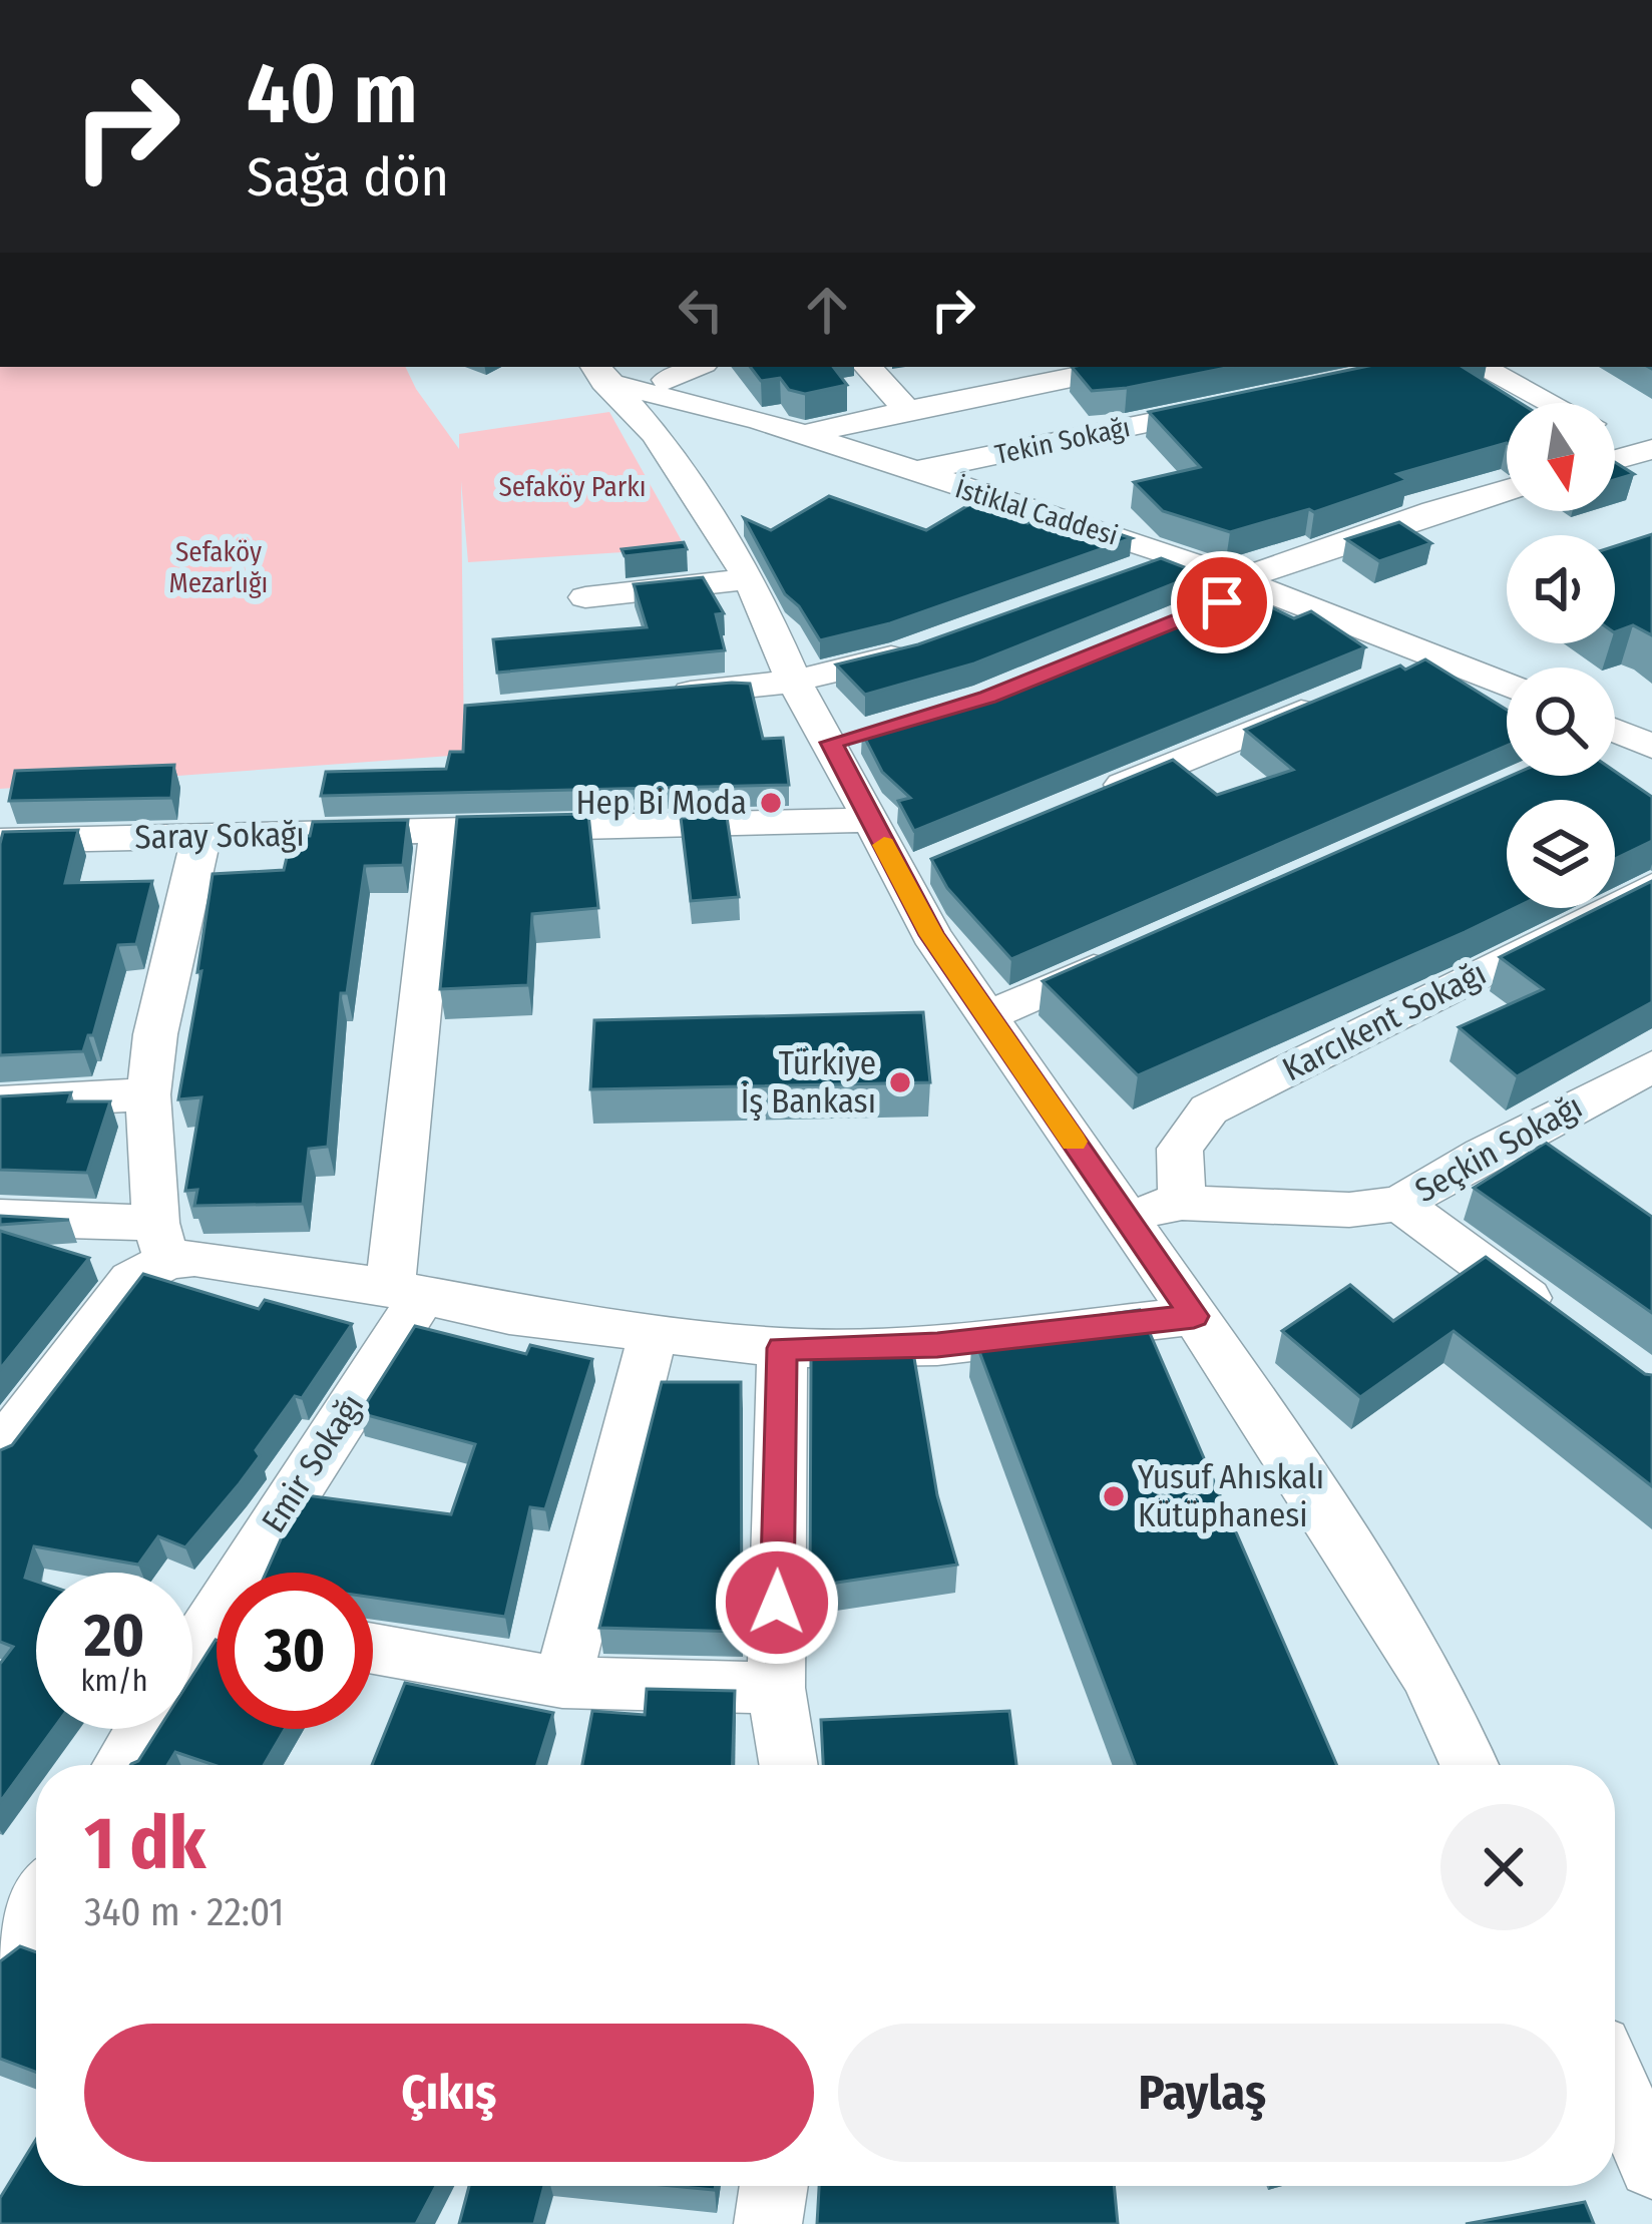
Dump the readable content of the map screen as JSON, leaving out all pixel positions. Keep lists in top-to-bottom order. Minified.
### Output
{"streets":{"street":["Tekin Sokağı","İstiklal Caddesi","Saray Sokağı","Karcıkent Sokağı","Seçkin Sokağı","Emir Sokağı"]},"crossings":[["Tekin Sokağı","İstiklal Caddesi"],["Karcıkent Sokağı","Seçkin Sokağı"]],"parks":["Sefaköy Parkı","Sefaköy Mezarlığı"],"places":["Hep Bi Moda","Türkiye İş Bankası","Yusuf Ahıskalı Kütüphanesi"],"north":"bottom","page":{"turn":["40 m","Sağa dön"],"speed":"20 km/h","limit":"30","heading":["1 dk","340 m · 22:01"],"buttons":["Çıkış","Paylaş"]}}
